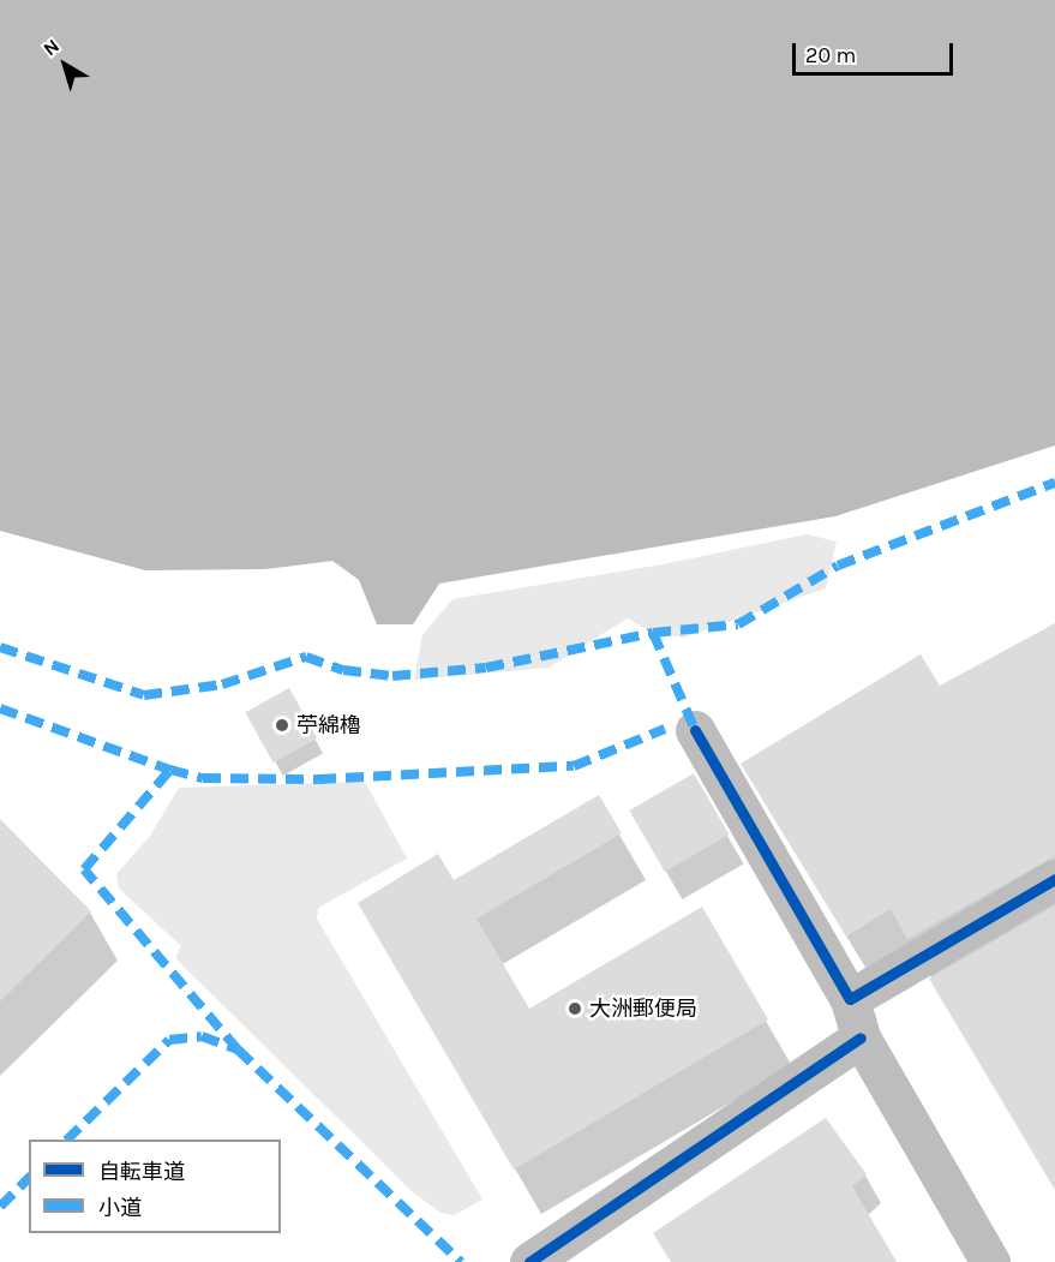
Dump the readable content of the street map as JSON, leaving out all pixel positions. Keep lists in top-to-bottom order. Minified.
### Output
{"places":["苧綿櫓","大洲郵便局"],"legend":["自転車道","小道"],"scale_bar":"20 m","north":"top left"}
